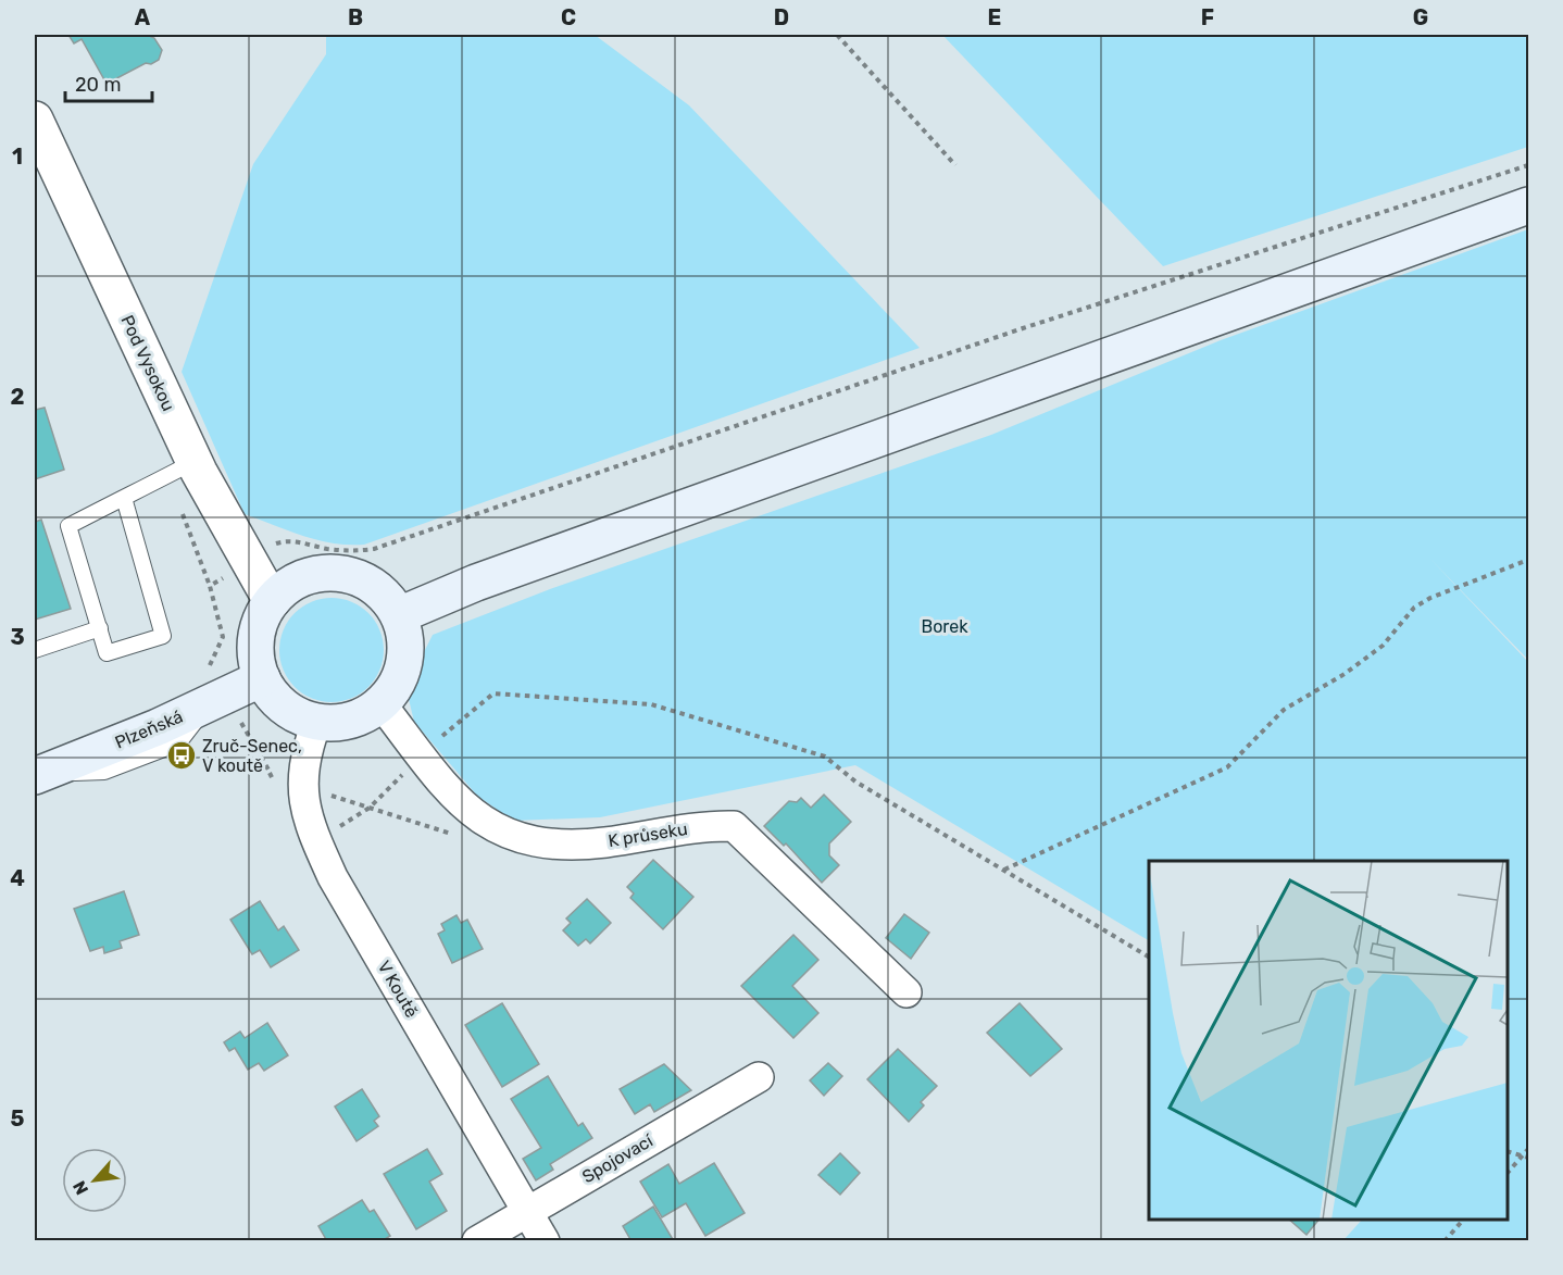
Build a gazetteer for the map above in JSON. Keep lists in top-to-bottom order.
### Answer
{
  "streets": {
    "main road": ["Plzeňská"],
    "street": [
      "Pod Vysokou",
      "K průseku",
      "V Koutě",
      "Spojovací"
    ]
  },
  "crossings": [
    ["Pod Vysokou", "Plzeňská"],
    ["Pod Vysokou", "K průseku"],
    ["Pod Vysokou", "V Koutě"],
    ["Plzeňská", "K průseku"],
    ["Plzeňská", "V Koutě"],
    ["K průseku", "V Koutě"],
    ["V Koutě", "Spojovací"]
  ],
  "parks": ["Borek"],
  "places": {
    "bus stop": ["Zruč-Senec, V koutě"]
  },
  "scale_bar": "20 m",
  "north": "bottom left",
  "grid": {
    "columns": [
      "A",
      "B",
      "C",
      "D",
      "E",
      "F",
      "G"
    ],
    "rows": [
      "1",
      "2",
      "3",
      "4",
      "5"
    ]
  }
}
